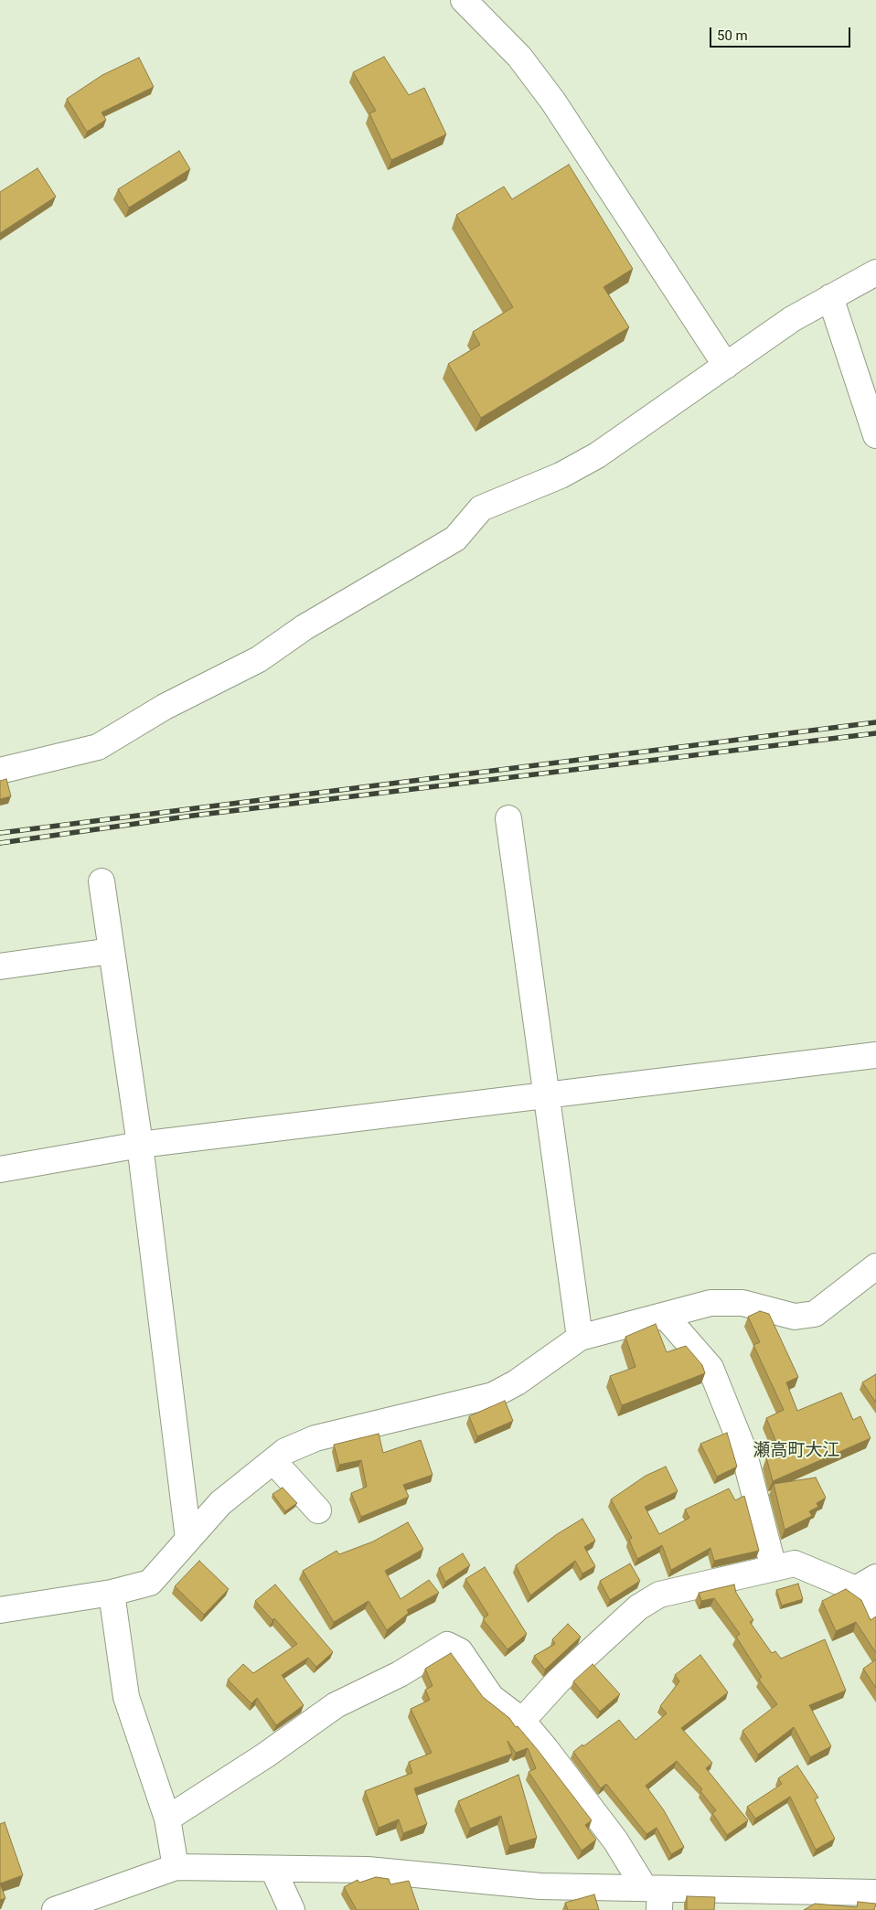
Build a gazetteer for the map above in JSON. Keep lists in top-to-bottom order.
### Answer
{
  "districts": ["瀬高町大江"],
  "scale_bar": "50 m"
}
